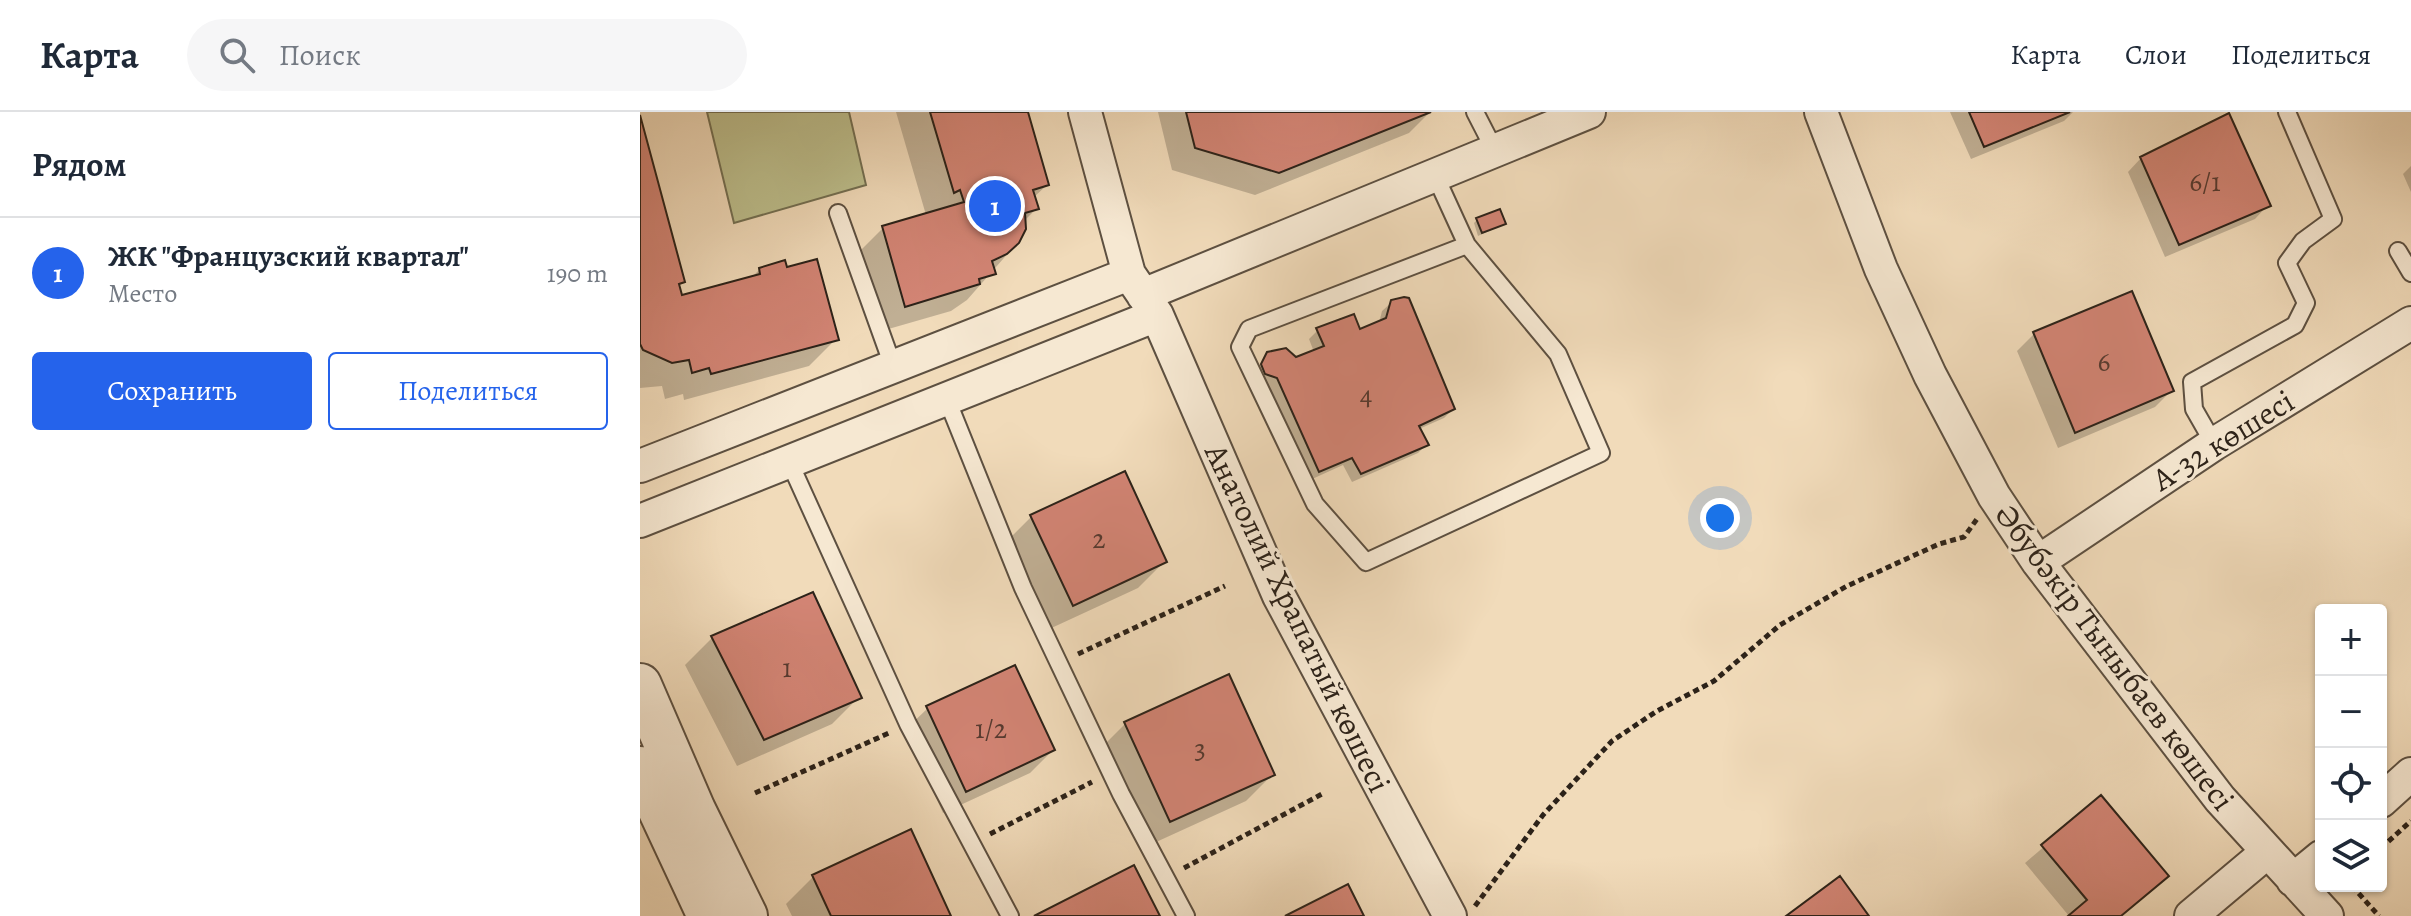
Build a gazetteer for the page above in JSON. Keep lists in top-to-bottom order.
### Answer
{
  "streets": {
    "street": ["А-32 көшесі", "Анатолий Храпатый көшесі", "Әбубәкір Тыныбаев көшесі"]
  },
  "crossings": [
    ["А-32 көшесі", "Әбубәкір Тыныбаев көшесі"]
  ],
  "house_numbers": [
    "6/1",
    "6",
    "4",
    "2",
    "1",
    "1/2",
    "3"
  ],
  "page": {
    "header": "Карта",
    "search": "Поиск",
    "nav": ["Карта", "Слои", "Поделиться"],
    "heading": "Рядом",
    "pins": "1",
    "list": [
      {
        "mark": "1",
        "name": "ЖК \"Французский квартал\"",
        "note": "Место",
        "value": "190 m"
      }
    ],
    "buttons": ["Сохранить", "Поделиться"],
    "map_buttons": ["+", "−"]
  }
}
